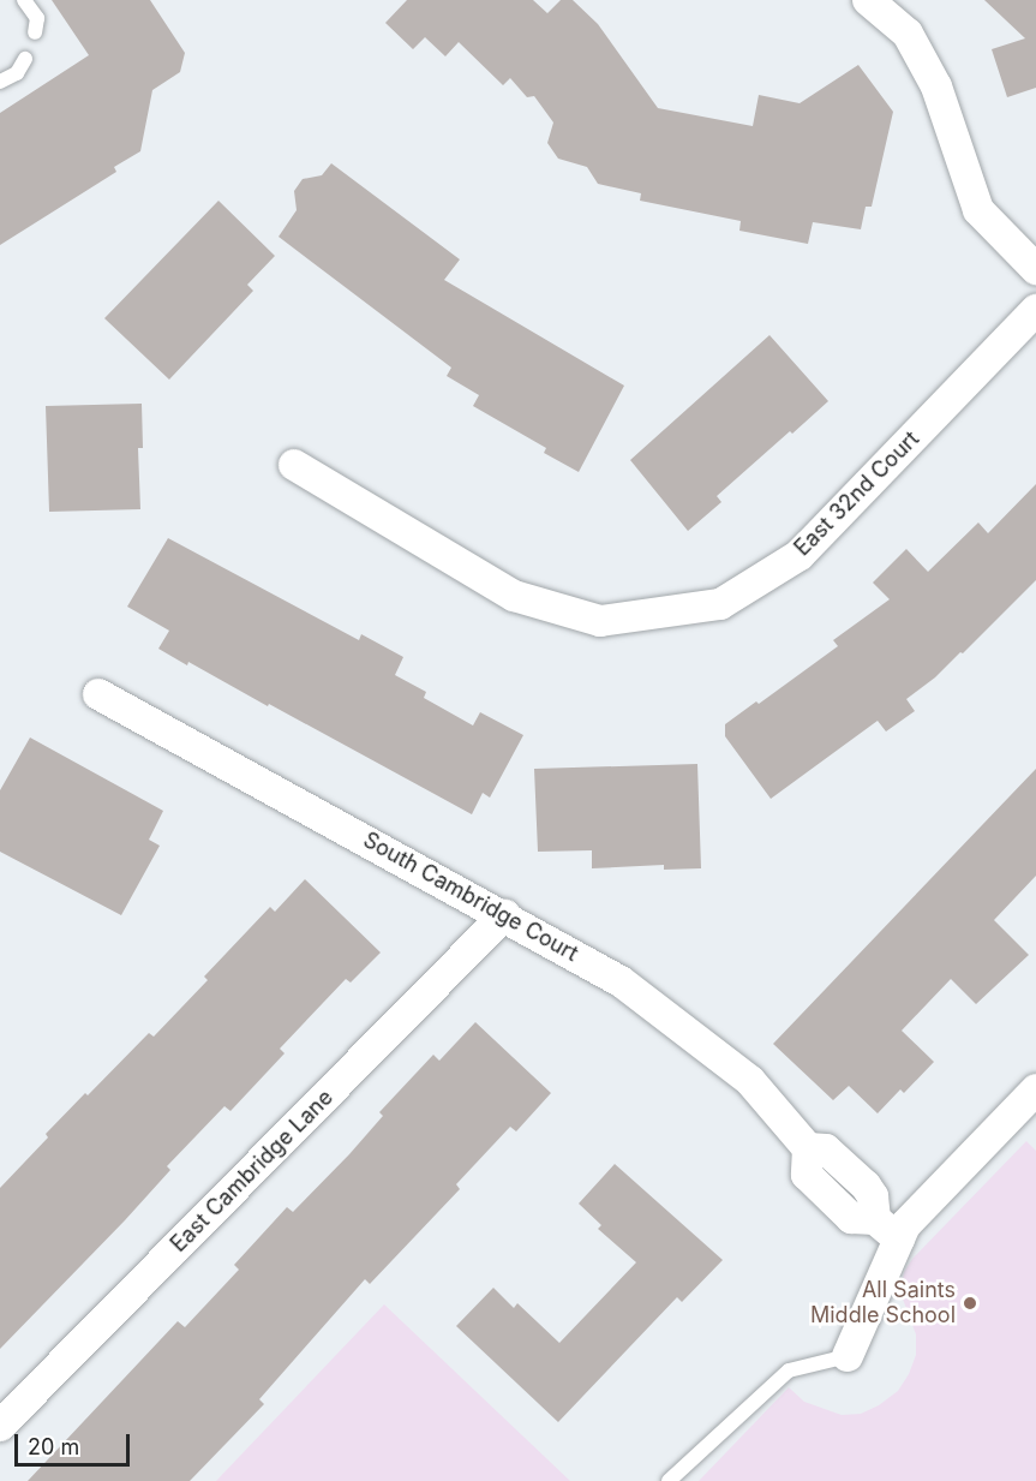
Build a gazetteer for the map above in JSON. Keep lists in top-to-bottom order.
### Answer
{
  "streets": {
    "street": ["East 32nd Court", "South Cambridge Court", "East Cambridge Lane"]
  },
  "crossings": [
    ["South Cambridge Court", "East Cambridge Lane"]
  ],
  "places": ["All Saints Middle School"],
  "scale_bar": "20 m"
}
